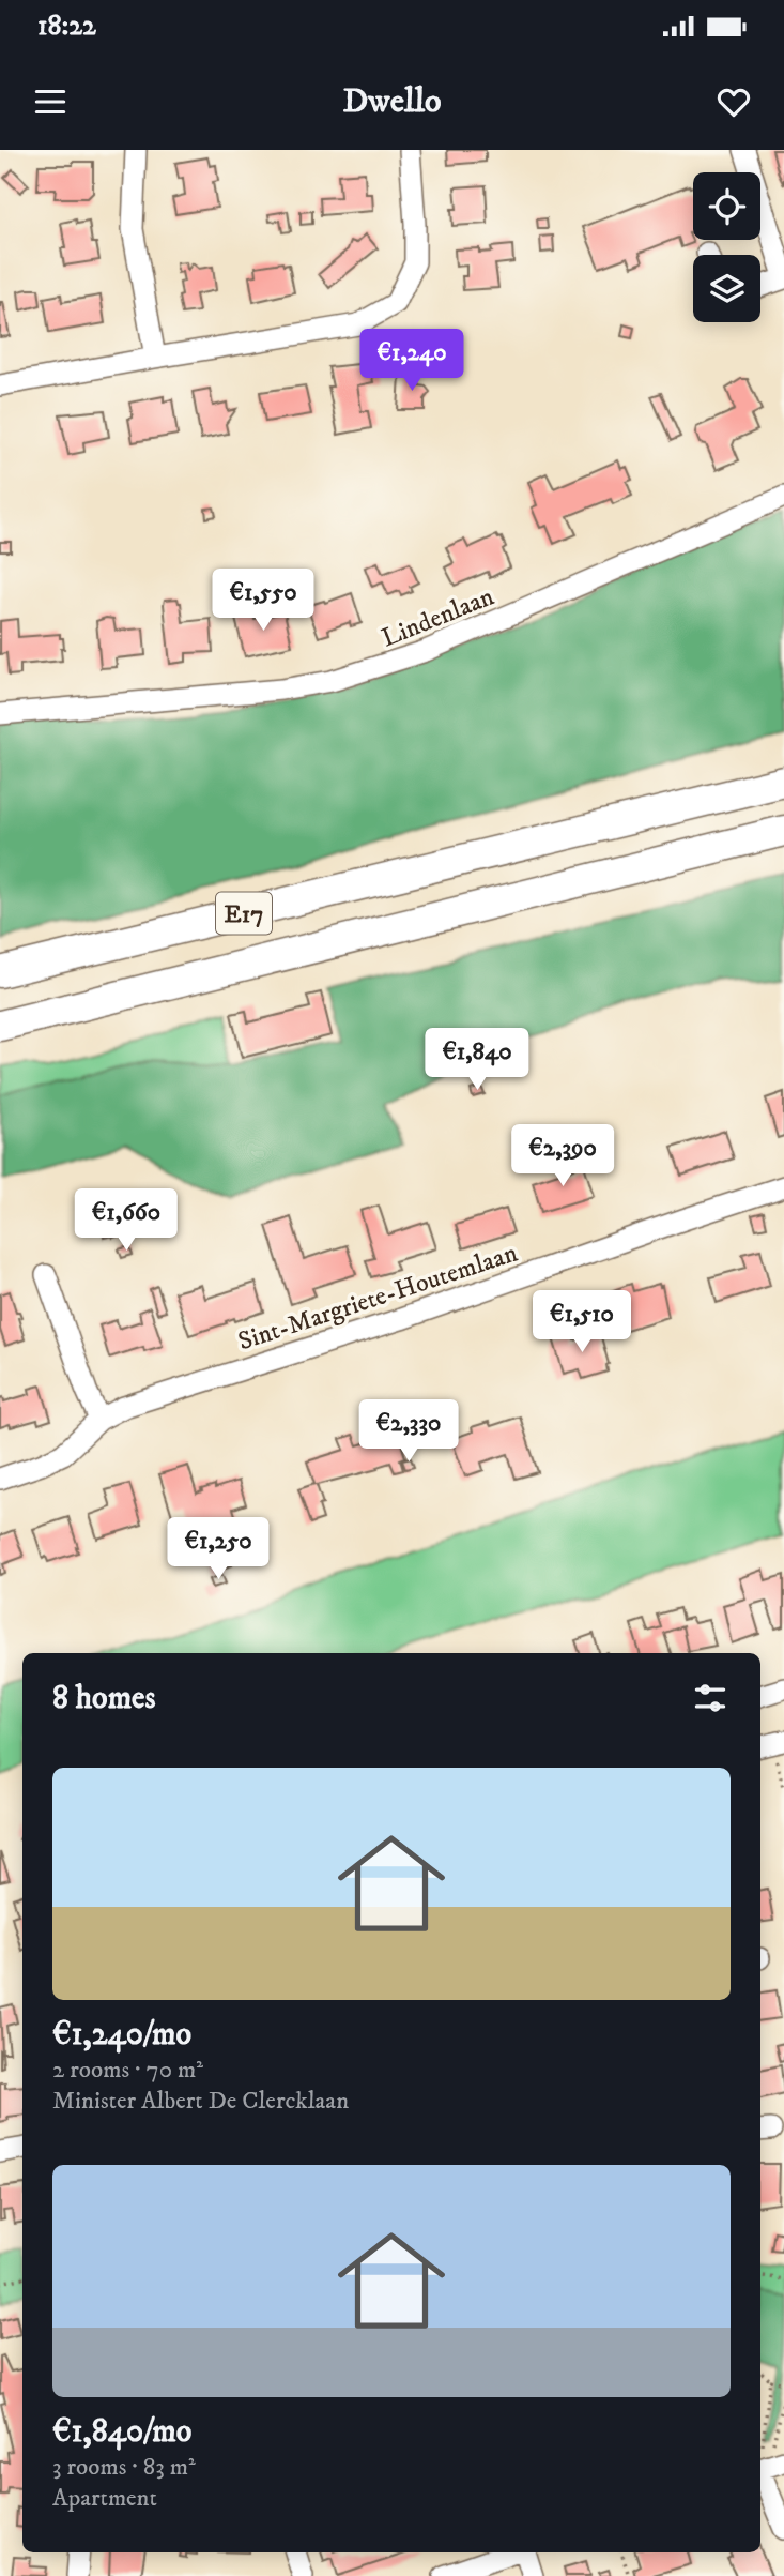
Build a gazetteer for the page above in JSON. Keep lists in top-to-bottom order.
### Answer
{
  "streets": {
    "highway": ["E17"],
    "street": ["Lindenlaan", "Sint-Margriete-Houtemlaan"]
  },
  "page": {
    "status": "18:22",
    "header": "Dwello",
    "price": [
      "€1,240",
      "€1,550",
      "€1,840",
      "€2,390",
      "€1,660",
      "€1,510",
      "€2,330",
      "€1,250"
    ],
    "heading": "8 homes",
    "list": [
      {
        "name": "€1,240/mo",
        "note": "2 rooms · 70 m² · Minister Albert De Clercklaan"
      },
      {
        "name": "€1,840/mo",
        "note": "3 rooms · 83 m² · Apartment"
      }
    ]
  }
}
